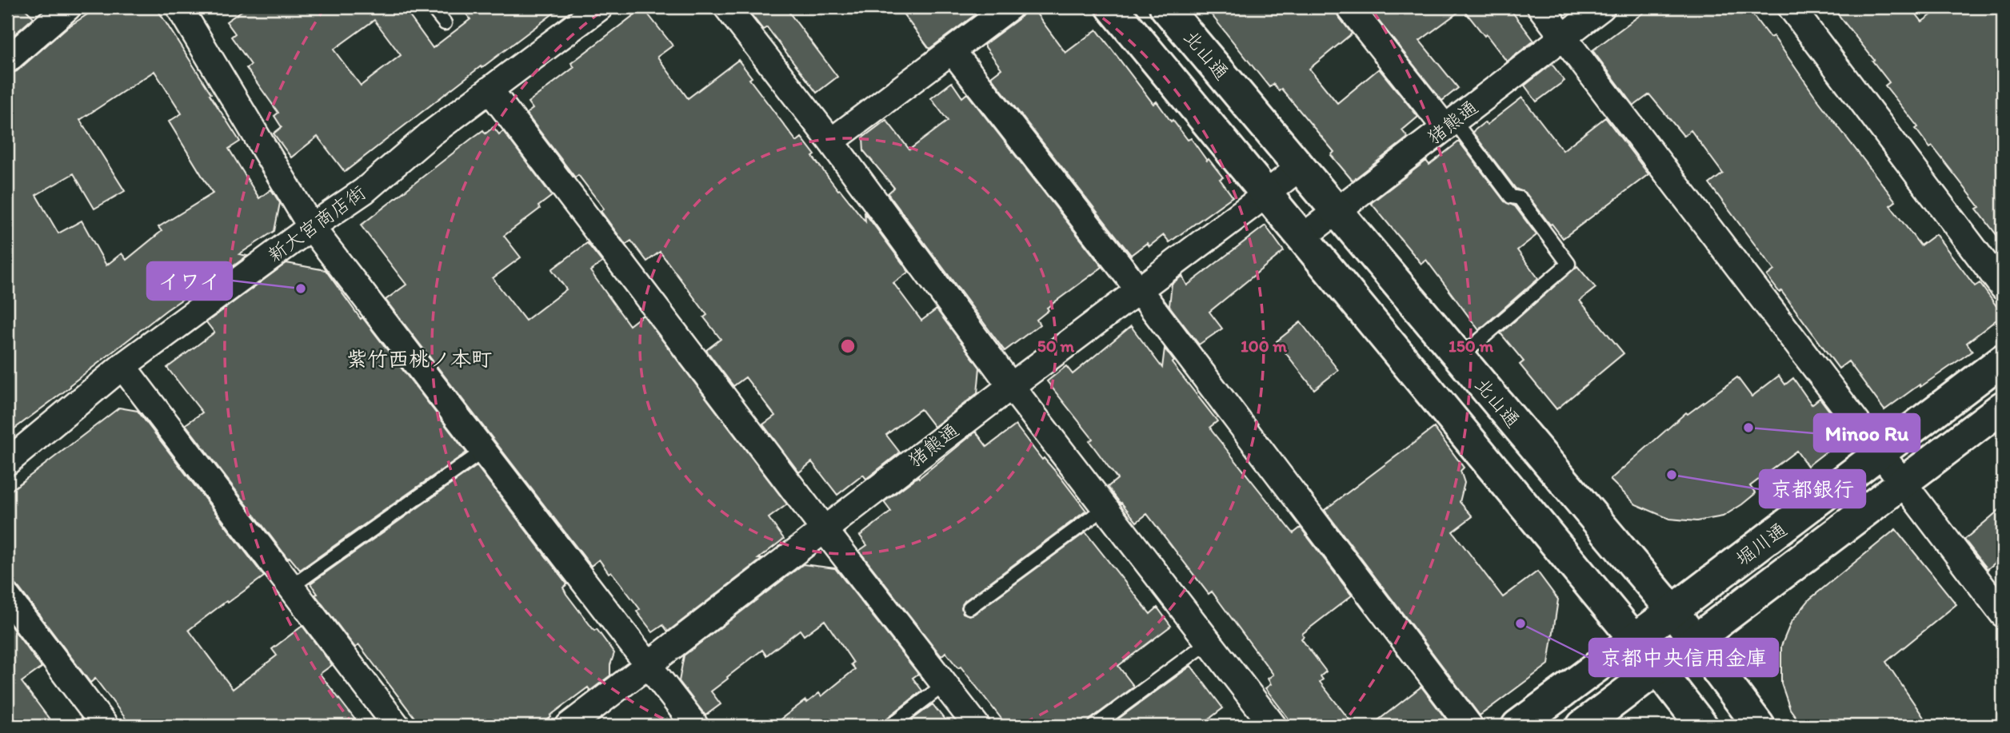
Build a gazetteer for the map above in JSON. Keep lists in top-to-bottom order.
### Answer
{
  "streets": {
    "street": [
      "北山通",
      "猪熊通",
      "新大宮商店街",
      "堀川通"
    ]
  },
  "crossings": [
    ["北山通", "猪熊通"],
    ["北山通", "堀川通"]
  ],
  "districts": ["紫竹西桃ノ本町"],
  "places": [
    "イワイ",
    "Minoo Ru",
    "京都銀行",
    "京都中央信用金庫"
  ],
  "rings": ["50 m", "100 m", "150 m"]
}
